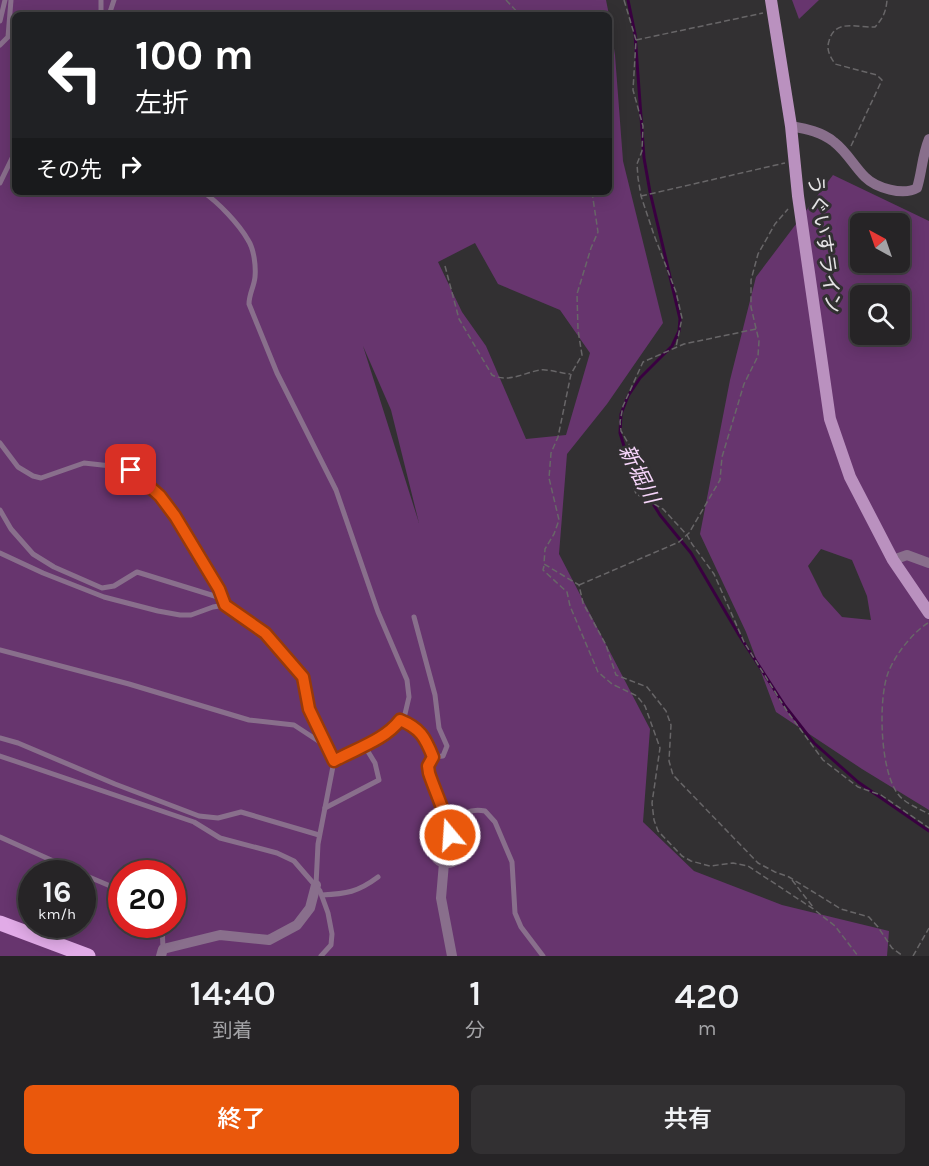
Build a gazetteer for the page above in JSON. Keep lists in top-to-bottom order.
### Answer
{
  "streets": {
    "street": ["うぐいすライン"]
  },
  "water": ["新堀川"],
  "north": "top left",
  "page": {
    "turn": ["100 m", "左折"],
    "then": "その先",
    "speed": "16 km/h",
    "limit": "20",
    "eta": [
      "14:40",
      "到着",
      "1",
      "分",
      "420",
      "m"
    ],
    "buttons": ["終了", "共有"]
  }
}
